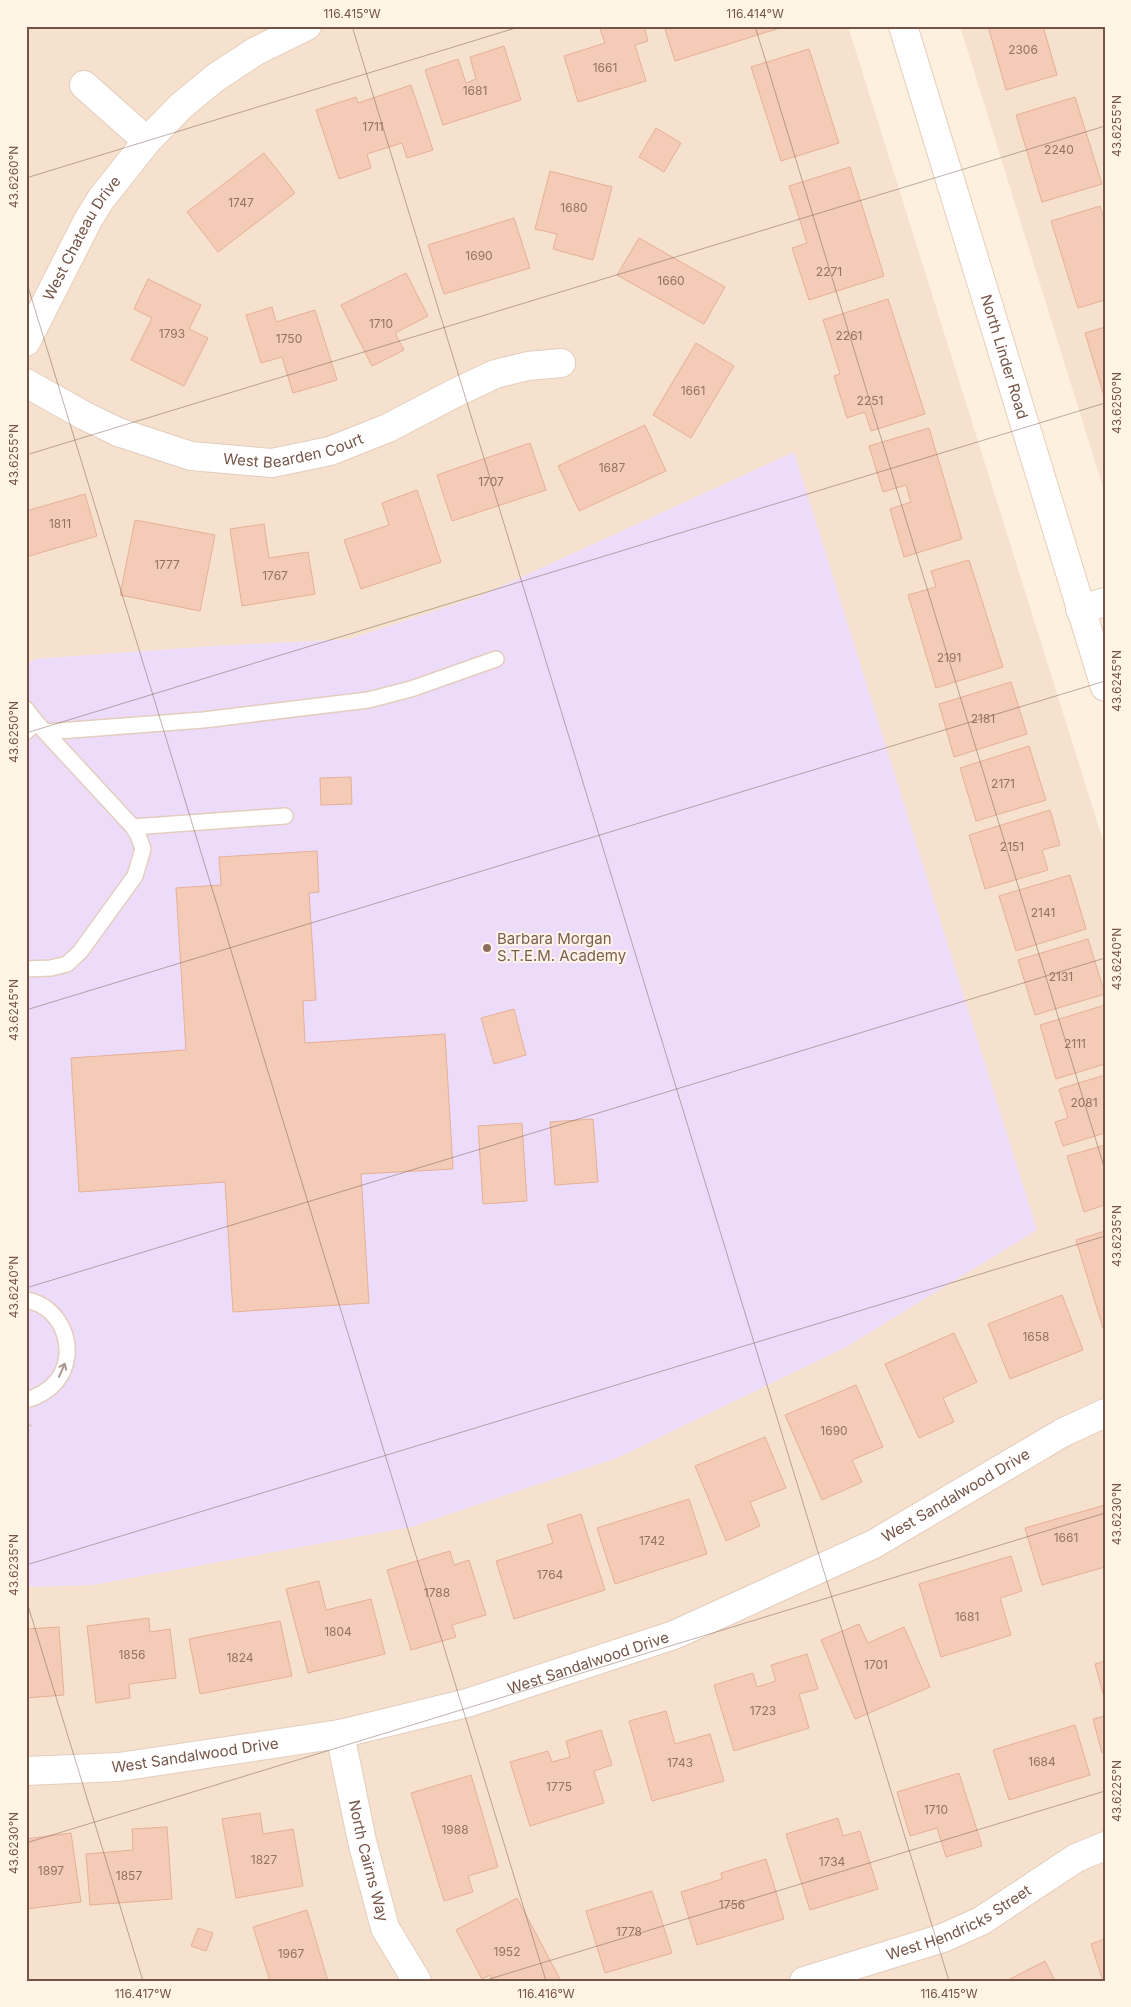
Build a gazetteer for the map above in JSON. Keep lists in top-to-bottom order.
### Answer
{
  "streets": {
    "street": [
      "West Chateau Drive",
      "North Linder Road",
      "West Bearden Court",
      "West Sandalwood Drive",
      "North Cairns Way",
      "West Hendricks Street"
    ]
  },
  "crossings": [
    ["West Sandalwood Drive", "North Cairns Way"]
  ],
  "places": ["Barbara Morgan S.T.E.M. Academy"],
  "house_numbers": [
    "2306",
    "1661",
    "1681",
    "1711",
    "2240",
    "1747",
    "1680",
    "1690",
    "2271",
    "1660",
    "1710",
    "1793",
    "2261",
    "1750",
    "1661",
    "2251",
    "1687",
    "1707",
    "1811",
    "1777",
    "1767",
    "2191",
    "2181",
    "2171",
    "2151",
    "2141",
    "2131",
    "2111",
    "2081",
    "1658",
    "1690",
    "1661",
    "1742",
    "1764",
    "1788",
    "1681",
    "1804",
    "1856",
    "1824",
    "1701",
    "1723",
    "1684",
    "1743",
    "1775",
    "1710",
    "1988",
    "1827",
    "1734",
    "1897",
    "1857",
    "1756",
    "1778",
    "1952",
    "1967"
  ],
  "coordinates": [
    "116.415°W",
    "116.414°W",
    "43.6255°N",
    "43.6260°N",
    "43.6250°N",
    "43.6245°N",
    "43.6240°N",
    "43.6235°N",
    "43.6230°N",
    "43.6225°N",
    "116.417°W",
    "116.416°W"
  ]
}
